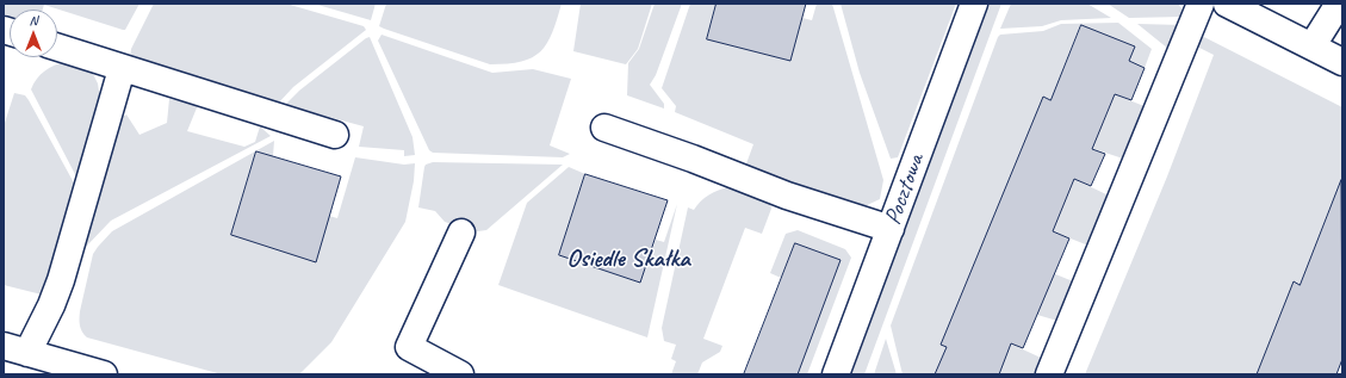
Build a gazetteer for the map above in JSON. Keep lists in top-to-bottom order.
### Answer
{
  "streets": {
    "street": ["Pocztowa"]
  },
  "districts": ["Osiedle Skałka"],
  "north": "top"
}
